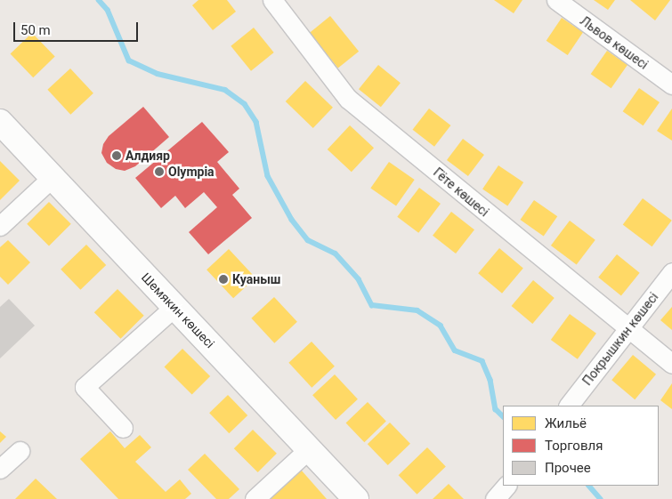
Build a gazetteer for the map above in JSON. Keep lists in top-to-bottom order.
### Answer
{
  "streets": {
    "main road": ["Шемякин көшесі"],
    "street": ["Львов көшесі", "Гёте көшесі", "Покрышкин көшесі"]
  },
  "crossings": [
    ["Гёте көшесі", "Покрышкин көшесі"]
  ],
  "places": ["Алдияр", "Olympia", "Куаныш"],
  "legend": ["Жильё", "Торговля", "Прочее"],
  "scale_bar": "50 m"
}
